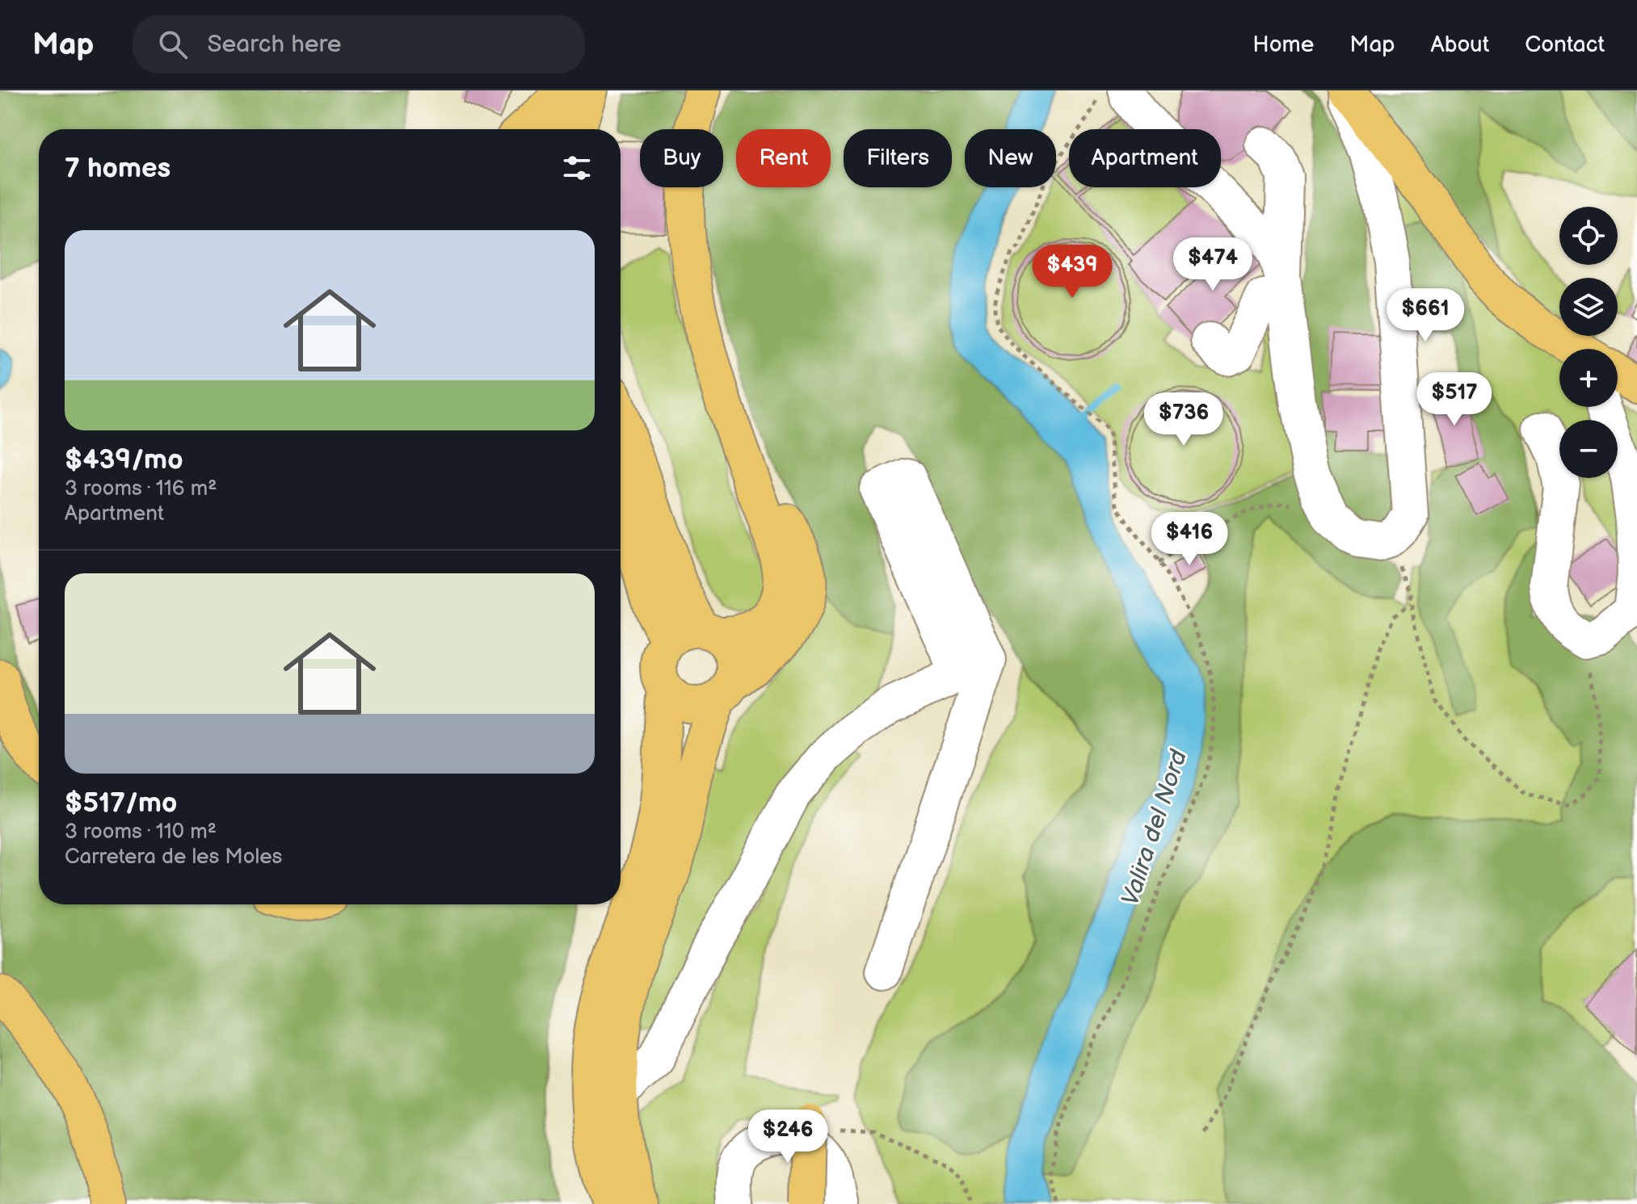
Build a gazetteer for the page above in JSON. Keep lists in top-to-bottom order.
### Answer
{
  "water": ["Valira del Nord"],
  "page": {
    "header": "Map",
    "search": "Search here",
    "nav": [
      "Home",
      "Map",
      "About",
      "Contact"
    ],
    "chip": [
      "Buy",
      "Rent",
      "Filters",
      "New",
      "Apartment"
    ],
    "heading": "7 homes",
    "map_buttons": ["+", "−"],
    "list": [
      {
        "name": "$439/mo",
        "note": "3 rooms · 116 m² · Apartment"
      },
      {
        "name": "$517/mo",
        "note": "3 rooms · 110 m² · Carretera de les Moles"
      }
    ],
    "price": [
      "$474",
      "$439",
      "$661",
      "$517",
      "$736",
      "$416",
      "$246"
    ]
  }
}
